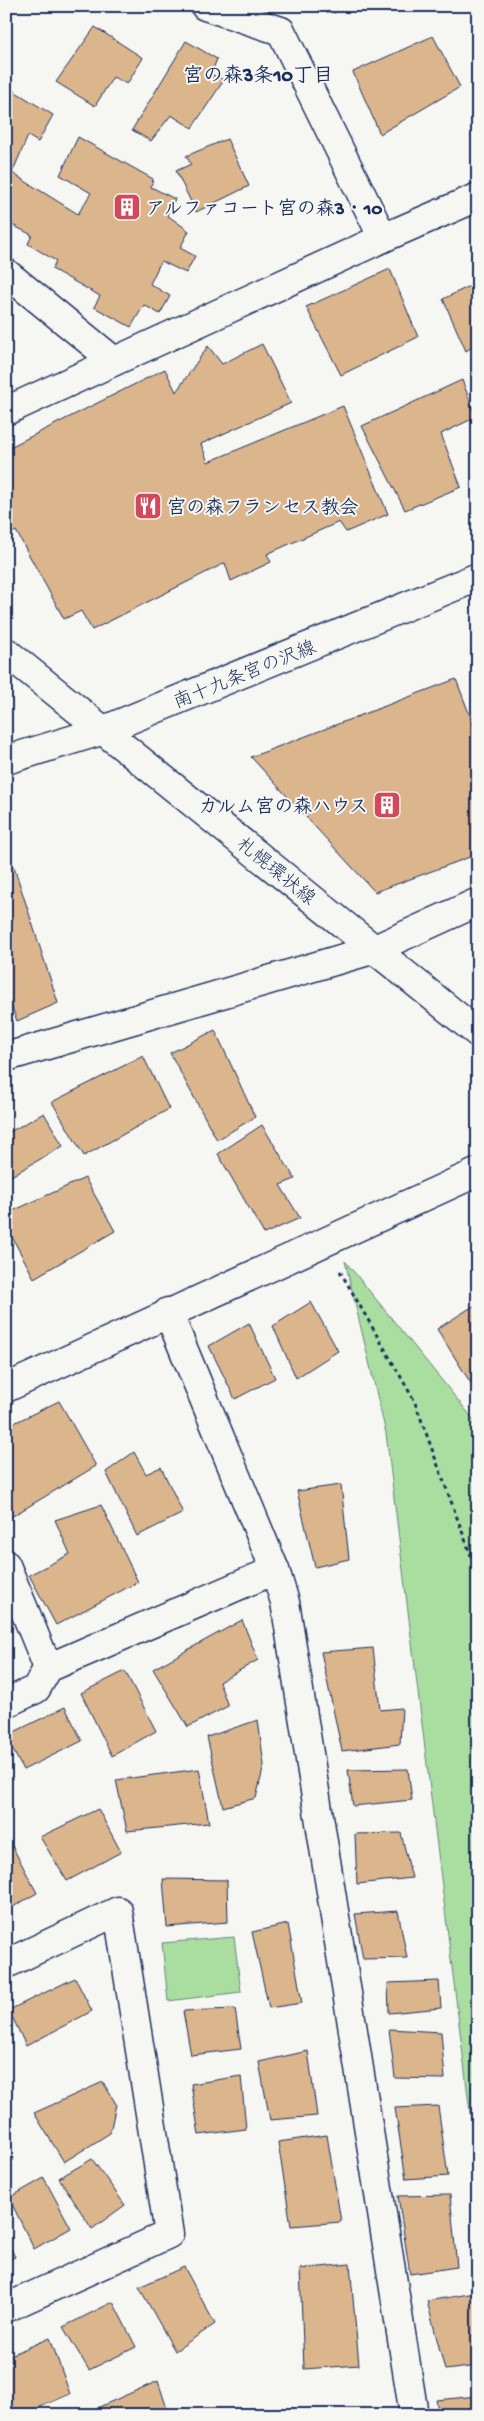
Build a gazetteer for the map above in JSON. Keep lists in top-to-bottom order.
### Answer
{
  "streets": {
    "street": ["南十九条宮の沢線", "札幌環状線"]
  },
  "crossings": [
    ["南十九条宮の沢線", "札幌環状線"]
  ],
  "districts": ["宮の森3条10丁目"],
  "places": {
    "building": ["アルファコート宮の森3・10", "カルム宮の森ハウス"],
    "restaurant": ["宮の森フランセス教会"]
  }
}
